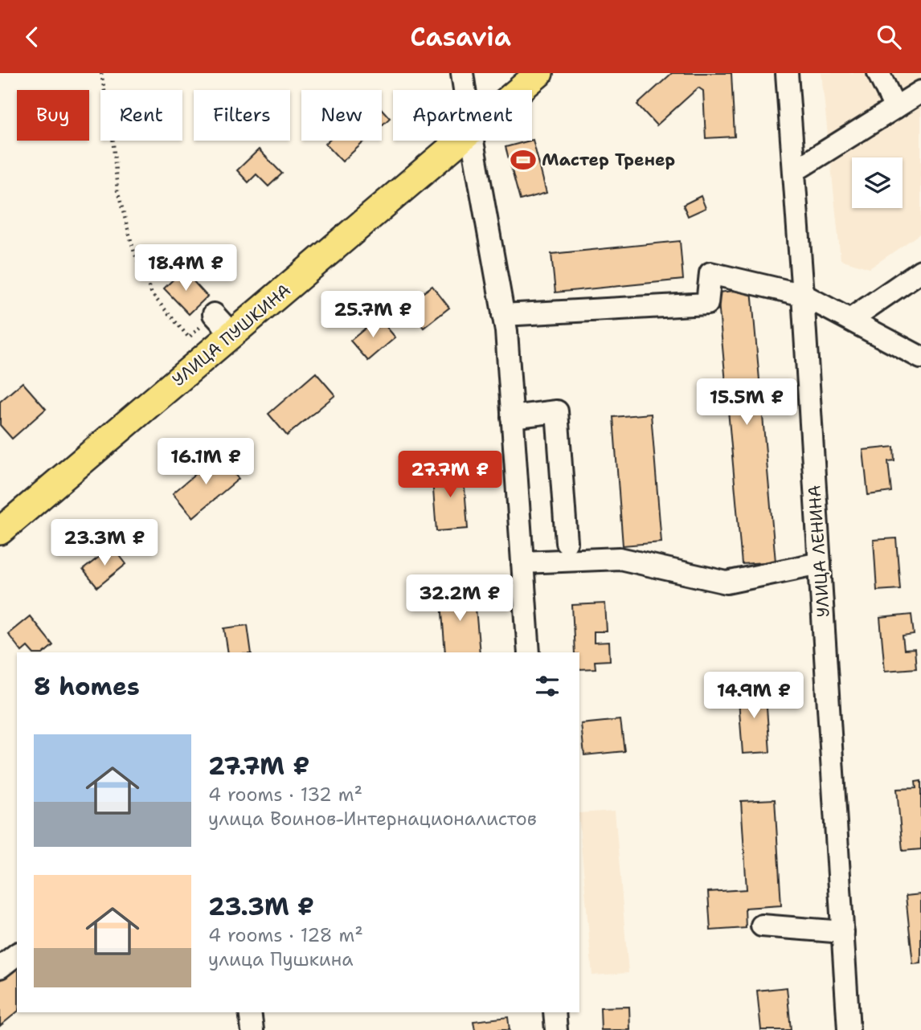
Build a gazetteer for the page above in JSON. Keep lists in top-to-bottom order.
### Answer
{
  "streets": {
    "main road": ["УЛИЦА ПУШКИНА"],
    "street": ["УЛИЦА ЛЕНИНА"]
  },
  "places": {
    "sports": ["Мастер Тренер"]
  },
  "page": {
    "header": "Casavia",
    "chip": [
      "Buy",
      "Rent",
      "Filters",
      "New",
      "Apartment"
    ],
    "price": [
      "18.4M ₽",
      "25.7M ₽",
      "15.5M ₽",
      "16.1M ₽",
      "27.7M ₽",
      "23.3M ₽",
      "32.2M ₽",
      "14.9M ₽"
    ],
    "heading": "8 homes",
    "list": [
      {
        "name": "27.7M ₽",
        "note": "4 rooms · 132 m² · улица Воинов-Интернационалистов"
      },
      {
        "name": "23.3M ₽",
        "note": "4 rooms · 128 m² · улица Пушкина"
      }
    ]
  }
}
